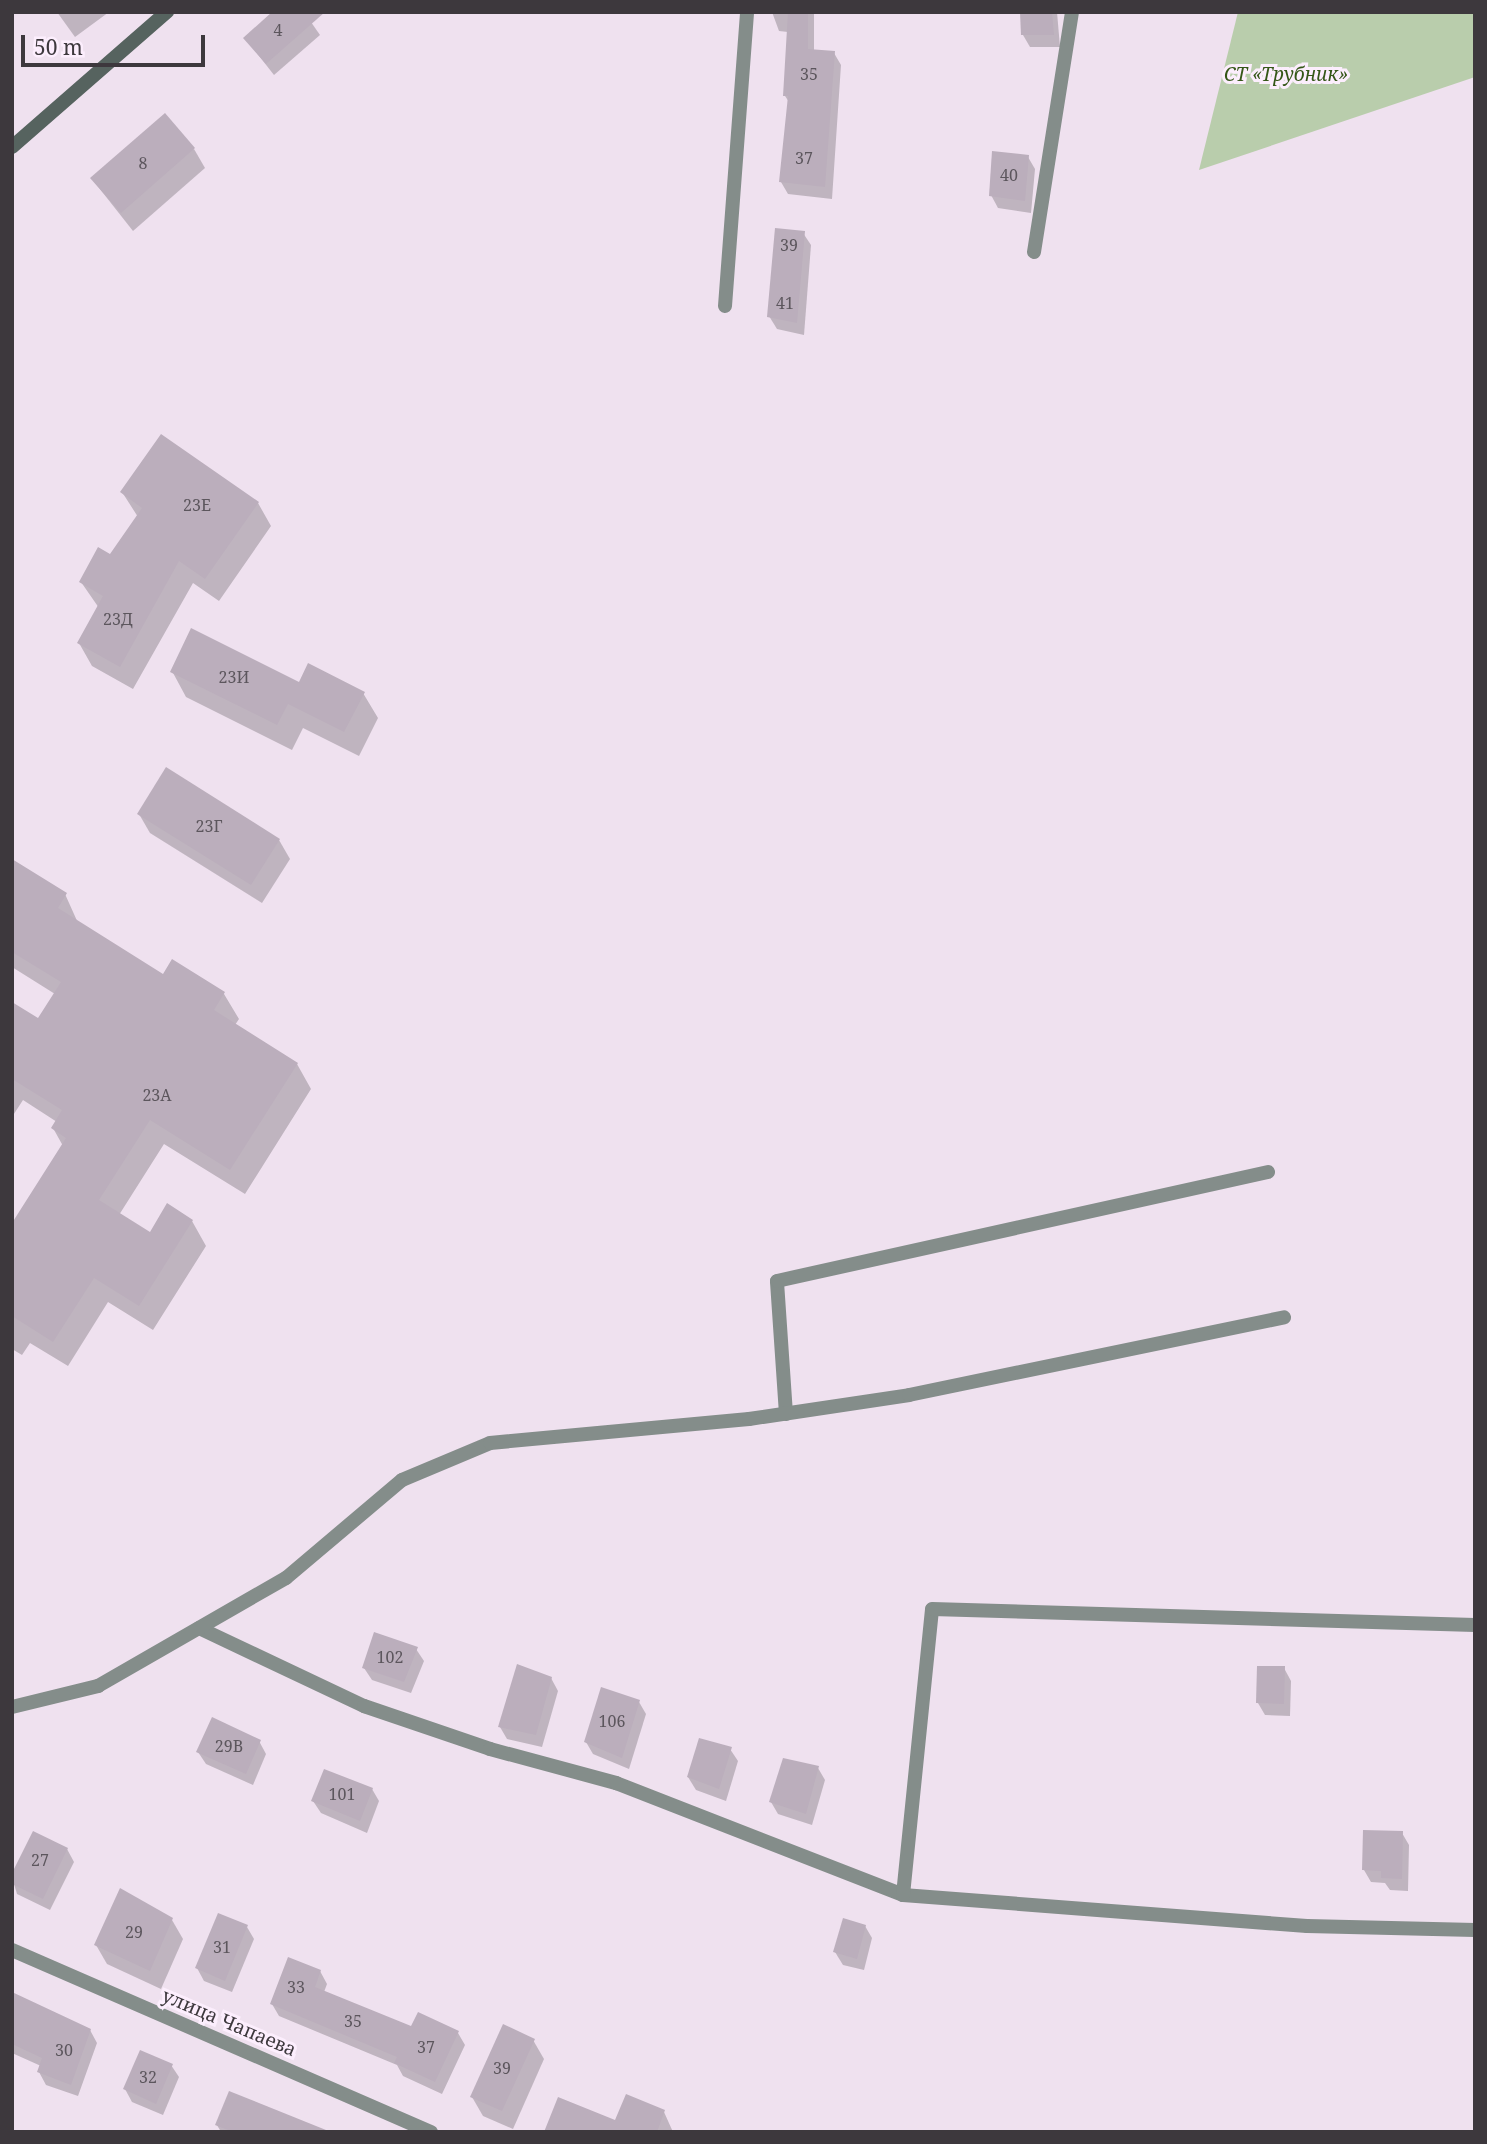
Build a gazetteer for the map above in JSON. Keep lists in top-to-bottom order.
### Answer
{
  "streets": {
    "street": ["улица Чапаева"]
  },
  "parks": ["СТ «Трубник»"],
  "house_numbers": [
    "4",
    "35",
    "37",
    "8",
    "40",
    "39",
    "41",
    "23Е",
    "23Д",
    "23И",
    "23Г",
    "23А",
    "102",
    "106",
    "29В",
    "101",
    "27",
    "29",
    "31",
    "33",
    "35",
    "37",
    "30",
    "39",
    "32"
  ],
  "scale_bar": "50 m"
}
